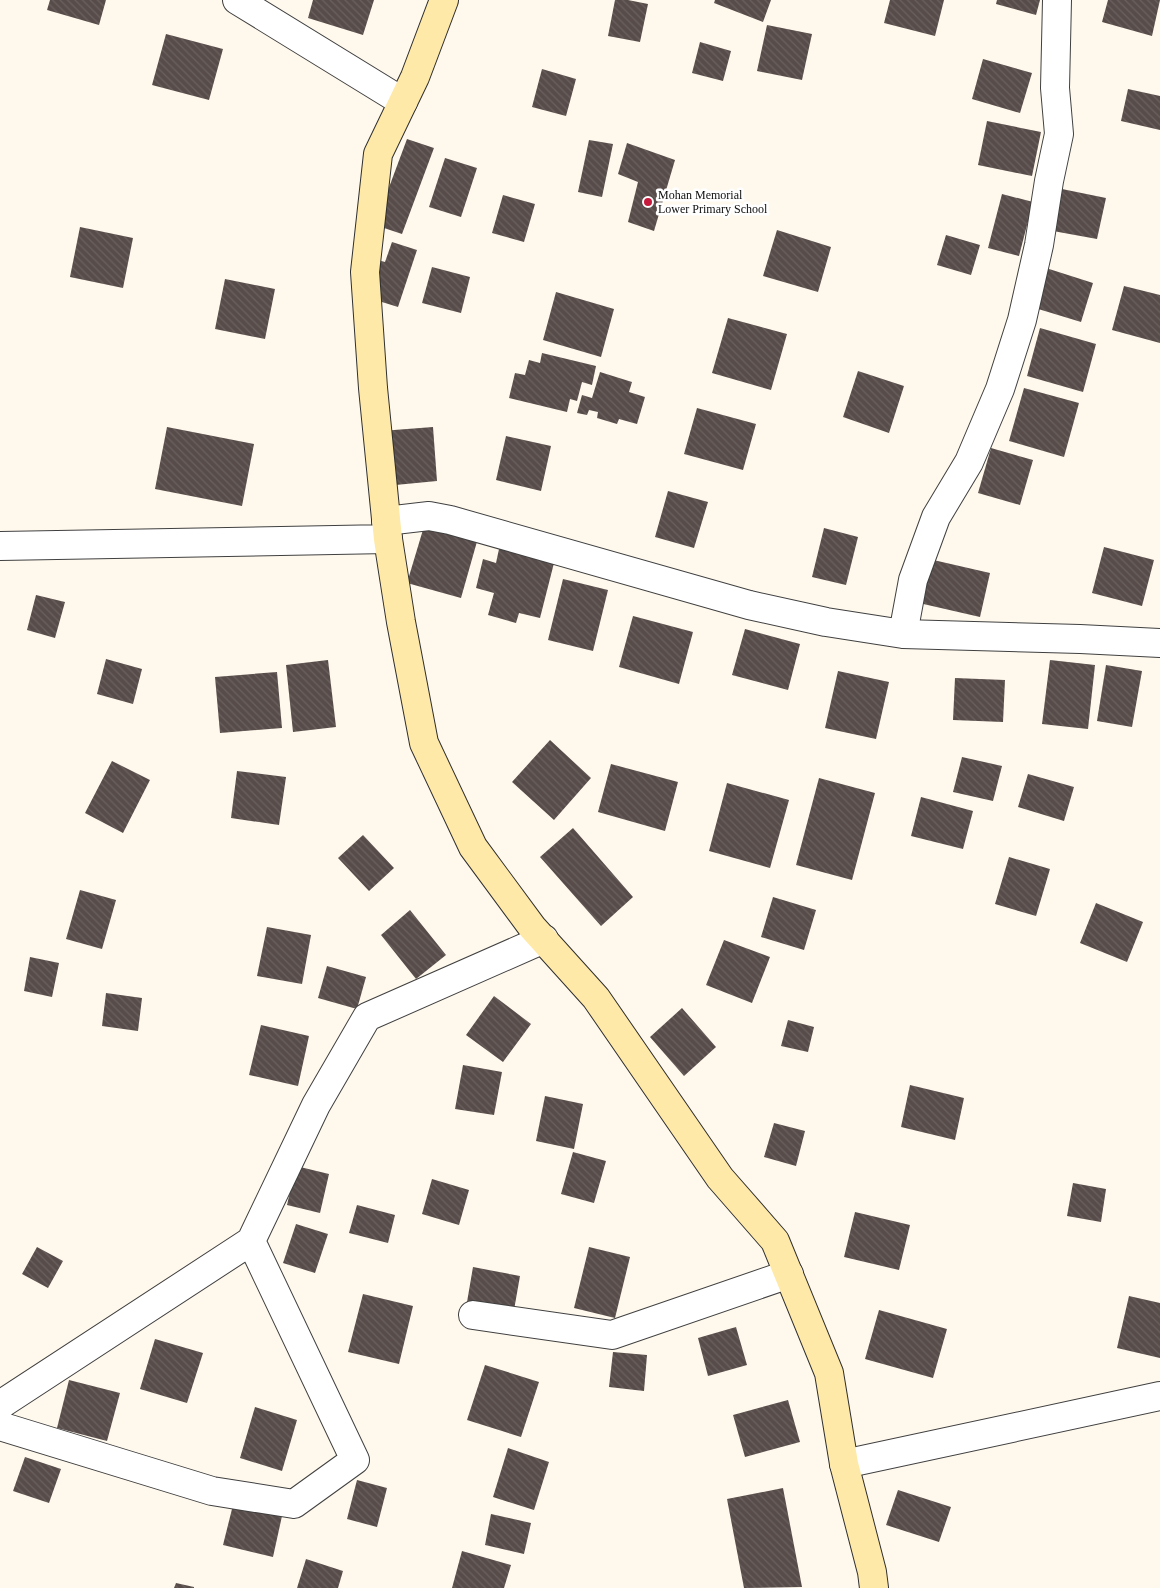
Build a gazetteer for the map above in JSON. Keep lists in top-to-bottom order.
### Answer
{
  "places": ["Mohan Memorial Lower Primary School"]
}
